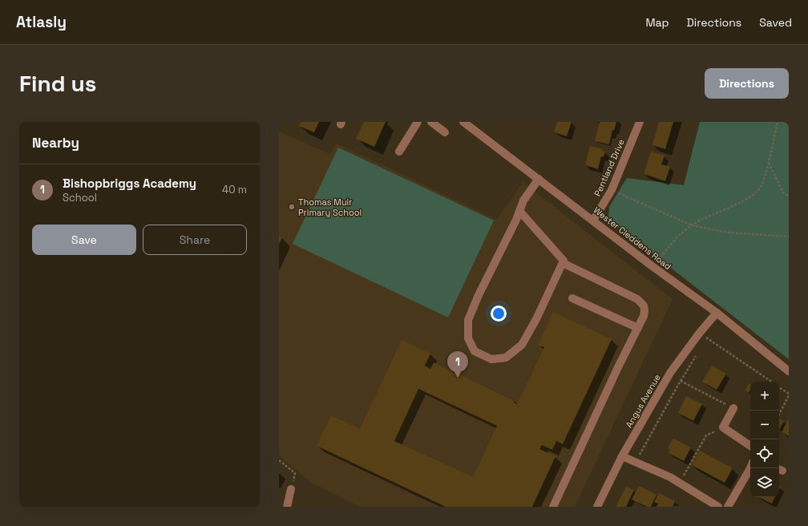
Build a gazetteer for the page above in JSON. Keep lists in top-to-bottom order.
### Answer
{
  "streets": {
    "street": ["Pentland Drive", "Wester Cleddens Road", "Angus Avenue"]
  },
  "crossings": [
    ["Pentland Drive", "Wester Cleddens Road"],
    ["Wester Cleddens Road", "Angus Avenue"]
  ],
  "places": ["Thomas Muir Primary School"],
  "page": {
    "header": "Atlasly",
    "nav": ["Map", "Directions", "Saved"],
    "buttons": [
      "Directions",
      ["Save", "Share"]
    ],
    "title": "Find us",
    "heading": "Nearby",
    "list": [
      {
        "mark": "1",
        "name": "Bishopbriggs Academy",
        "note": "School",
        "value": "40 m"
      }
    ],
    "pins": "1",
    "map_buttons": ["+", "−"]
  }
}
